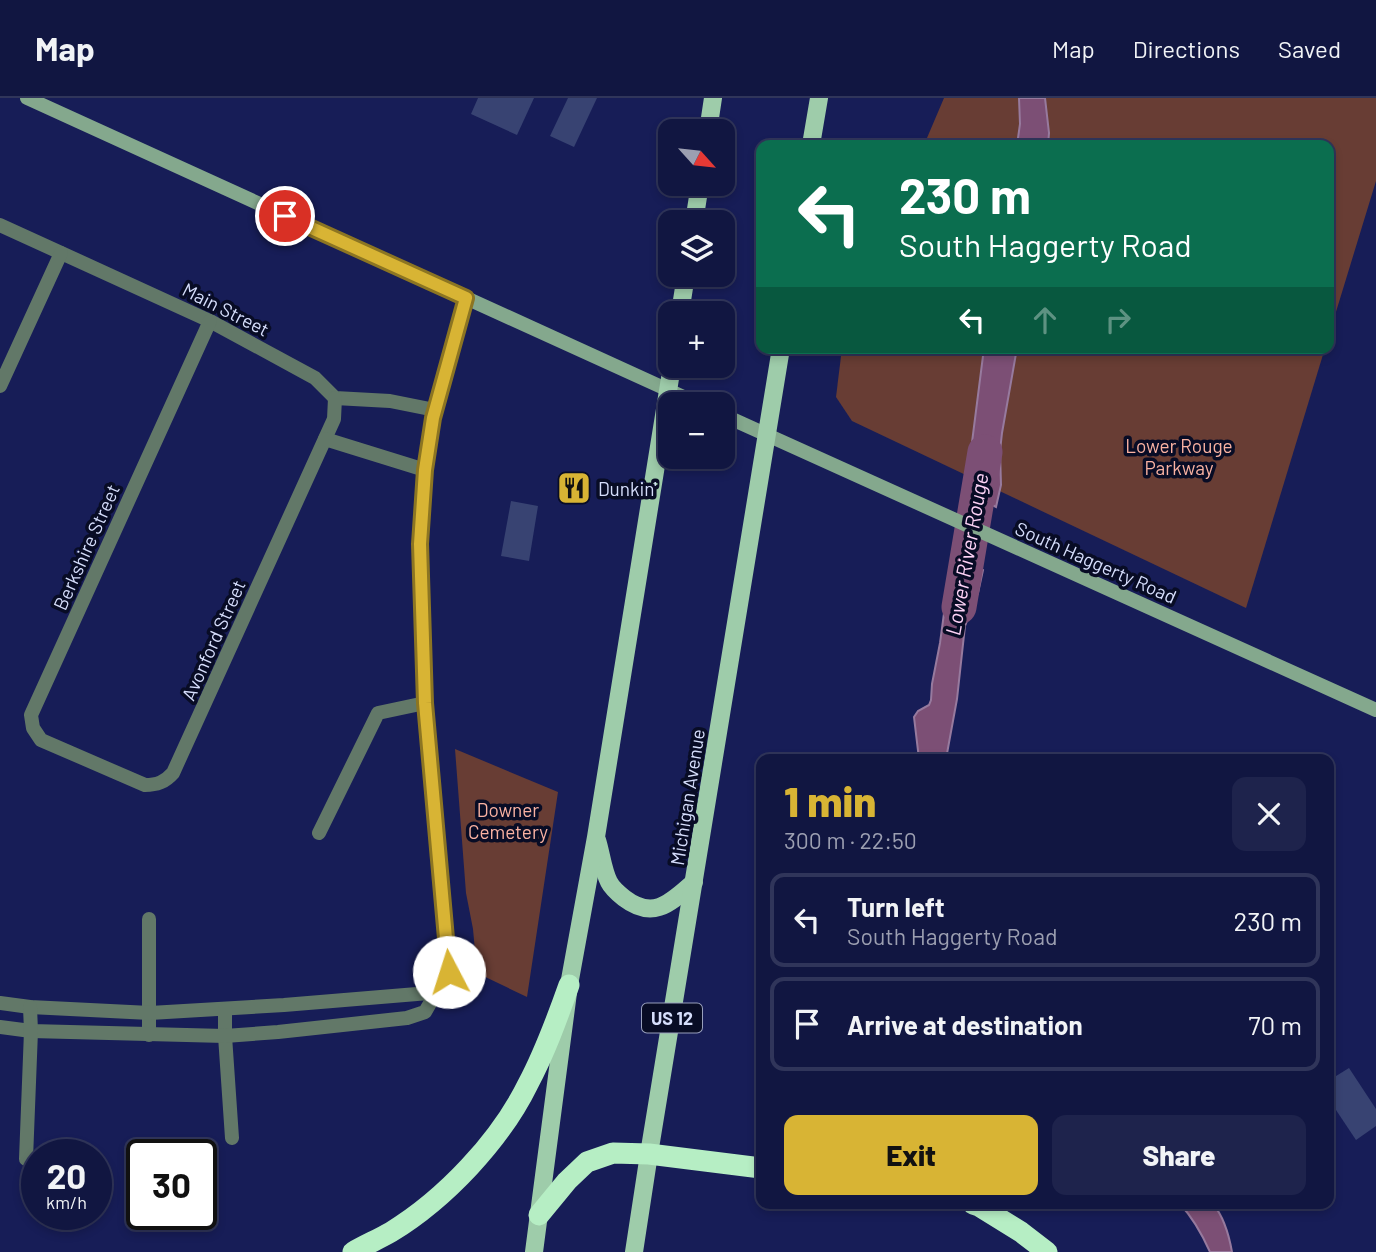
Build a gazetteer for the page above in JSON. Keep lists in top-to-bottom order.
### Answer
{
  "streets": {
    "main road": ["South Haggerty Road", "Michigan Avenue", "US 12"],
    "street": ["Main Street", "Berkshire Street", "Avonford Street"]
  },
  "crossings": [
    ["Main Street", "Berkshire Street"],
    ["Main Street", "Avonford Street"],
    ["Berkshire Street", "Avonford Street"],
    ["South Haggerty Road", "Michigan Avenue"]
  ],
  "water": ["Lower River Rouge"],
  "parks": ["Lower Rouge Parkway", "Downer Cemetery"],
  "places": {
    "restaurant": ["Dunkin'"]
  },
  "north": "bottom right",
  "page": {
    "header": "Map",
    "nav": ["Map", "Directions", "Saved"],
    "map_buttons": ["+", "−"],
    "turn": ["230 m", "South Haggerty Road"],
    "heading": ["1 min", "300 m · 22:50"],
    "list": [
      {
        "name": "Turn left",
        "note": "South Haggerty Road",
        "value": "230 m"
      },
      {
        "name": "Arrive at destination",
        "value": "70 m"
      }
    ],
    "buttons": ["Exit", "Share"],
    "speed": "20 km/h",
    "limit": "30"
  }
}
